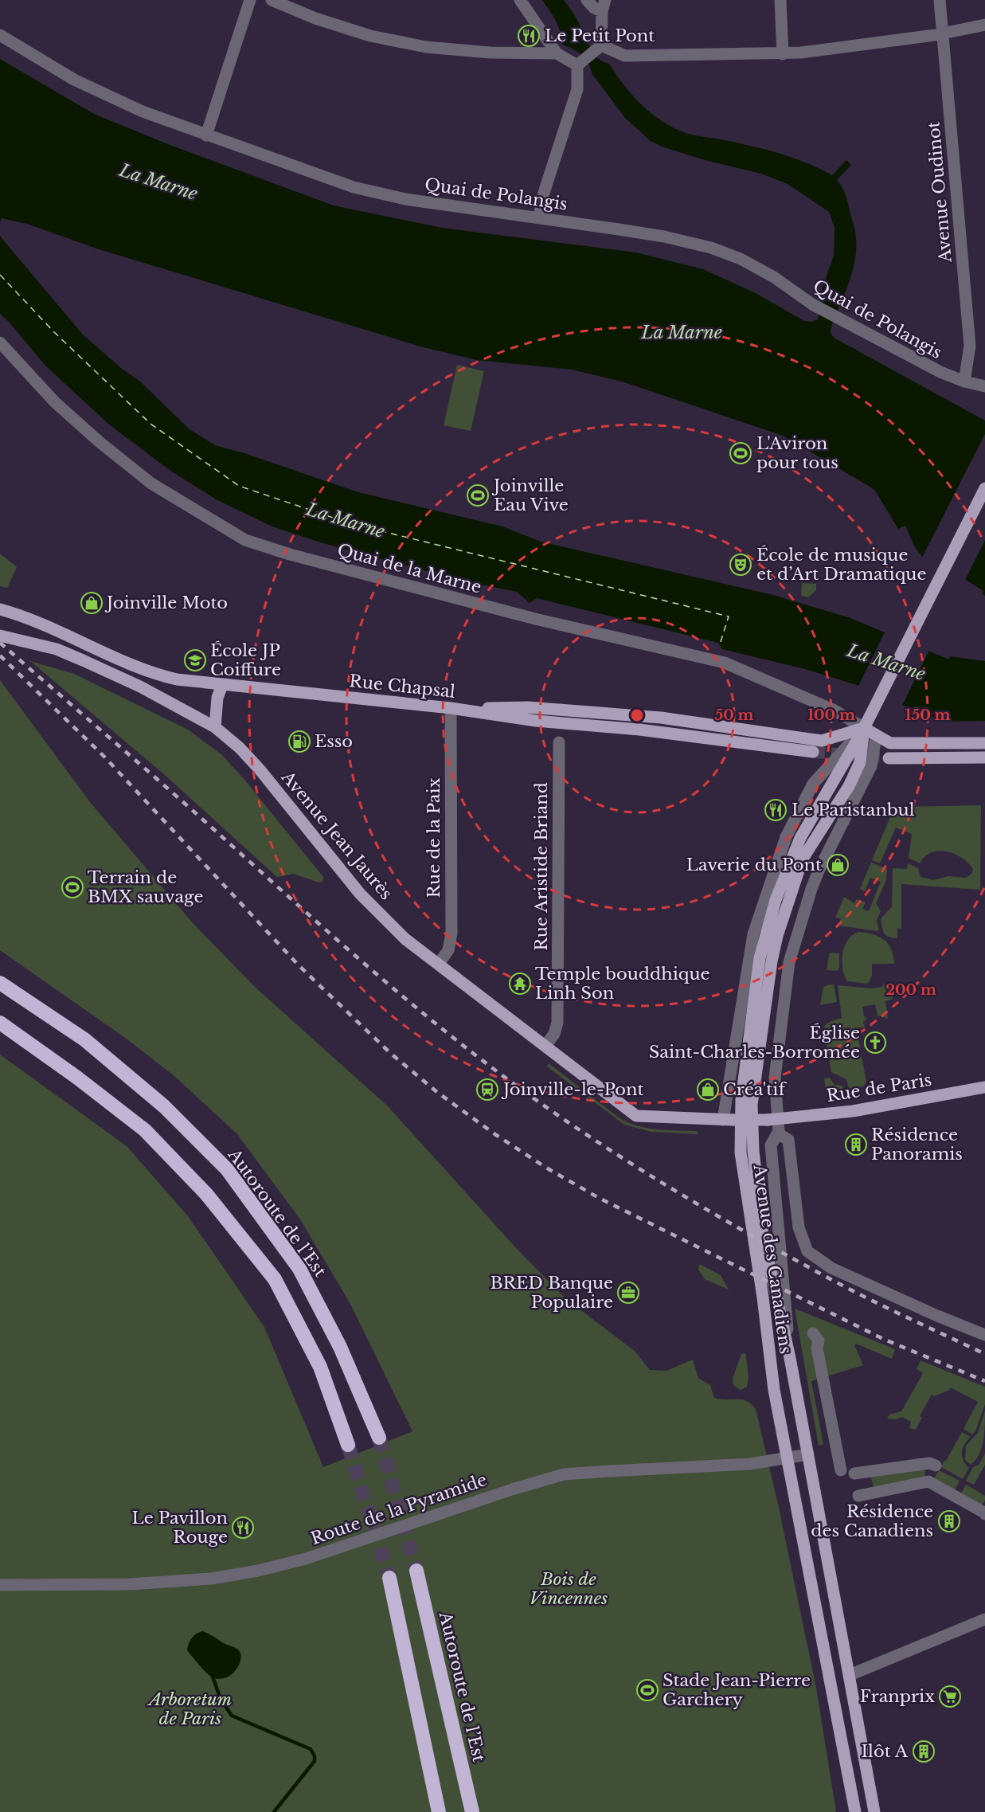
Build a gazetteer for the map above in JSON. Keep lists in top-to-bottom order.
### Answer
{
  "streets": {
    "highway": ["Autoroute de l’Est"],
    "main road": [
      "Rue Chapsal",
      "Avenue Jean Jaurès",
      "Rue de Paris",
      "Avenue des Canadiens"
    ],
    "street": [
      "Avenue Oudinot",
      "Quai de Polangis",
      "Quai de la Marne",
      "Rue de la Paix",
      "Rue Aristide Briand",
      "Route de la Pyramide"
    ]
  },
  "crossings": [
    ["Avenue Oudinot", "Quai de Polangis"],
    ["Quai de la Marne", "Avenue des Canadiens"],
    ["Rue Chapsal", "Rue de la Paix"],
    ["Avenue Jean Jaurès", "Rue de la Paix"],
    ["Avenue Jean Jaurès", "Rue Aristide Briand"],
    ["Avenue Jean Jaurès", "Rue de Paris"],
    ["Avenue des Canadiens", "Route de la Pyramide"]
  ],
  "water": ["La Marne"],
  "parks": ["Bois de Vincennes", "Arboretum de Paris"],
  "places": {
    "restaurant": ["Le Petit Pont", "Le Paristanbul", "Le Pavillon Rouge"],
    "sports": [
      "L'Aviron pour tous",
      "Joinville Eau Vive",
      "Terrain de BMX sauvage",
      "Stade Jean-Pierre Garchery"
    ],
    "theatre": ["École de musique et d’Art Dramatique"],
    "shop": ["Joinville Moto", "Laverie du Pont", "Créa'tif"],
    "school or university": ["École JP Coiffure"],
    "fuel station": ["Esso"],
    "temple": ["Temple bouddhique Linh Son"],
    "church": ["Église Saint-Charles-Borromée"],
    "station": ["Joinville-le-Pont"],
    "building": ["Résidence Panoramis", "Résidence des Canadiens", "Ilôt A"],
    "office": ["BRED Banque Populaire"],
    "supermarket": ["Franprix"]
  },
  "rings": [
    "50 m",
    "100 m",
    "150 m",
    "200 m"
  ]
}
